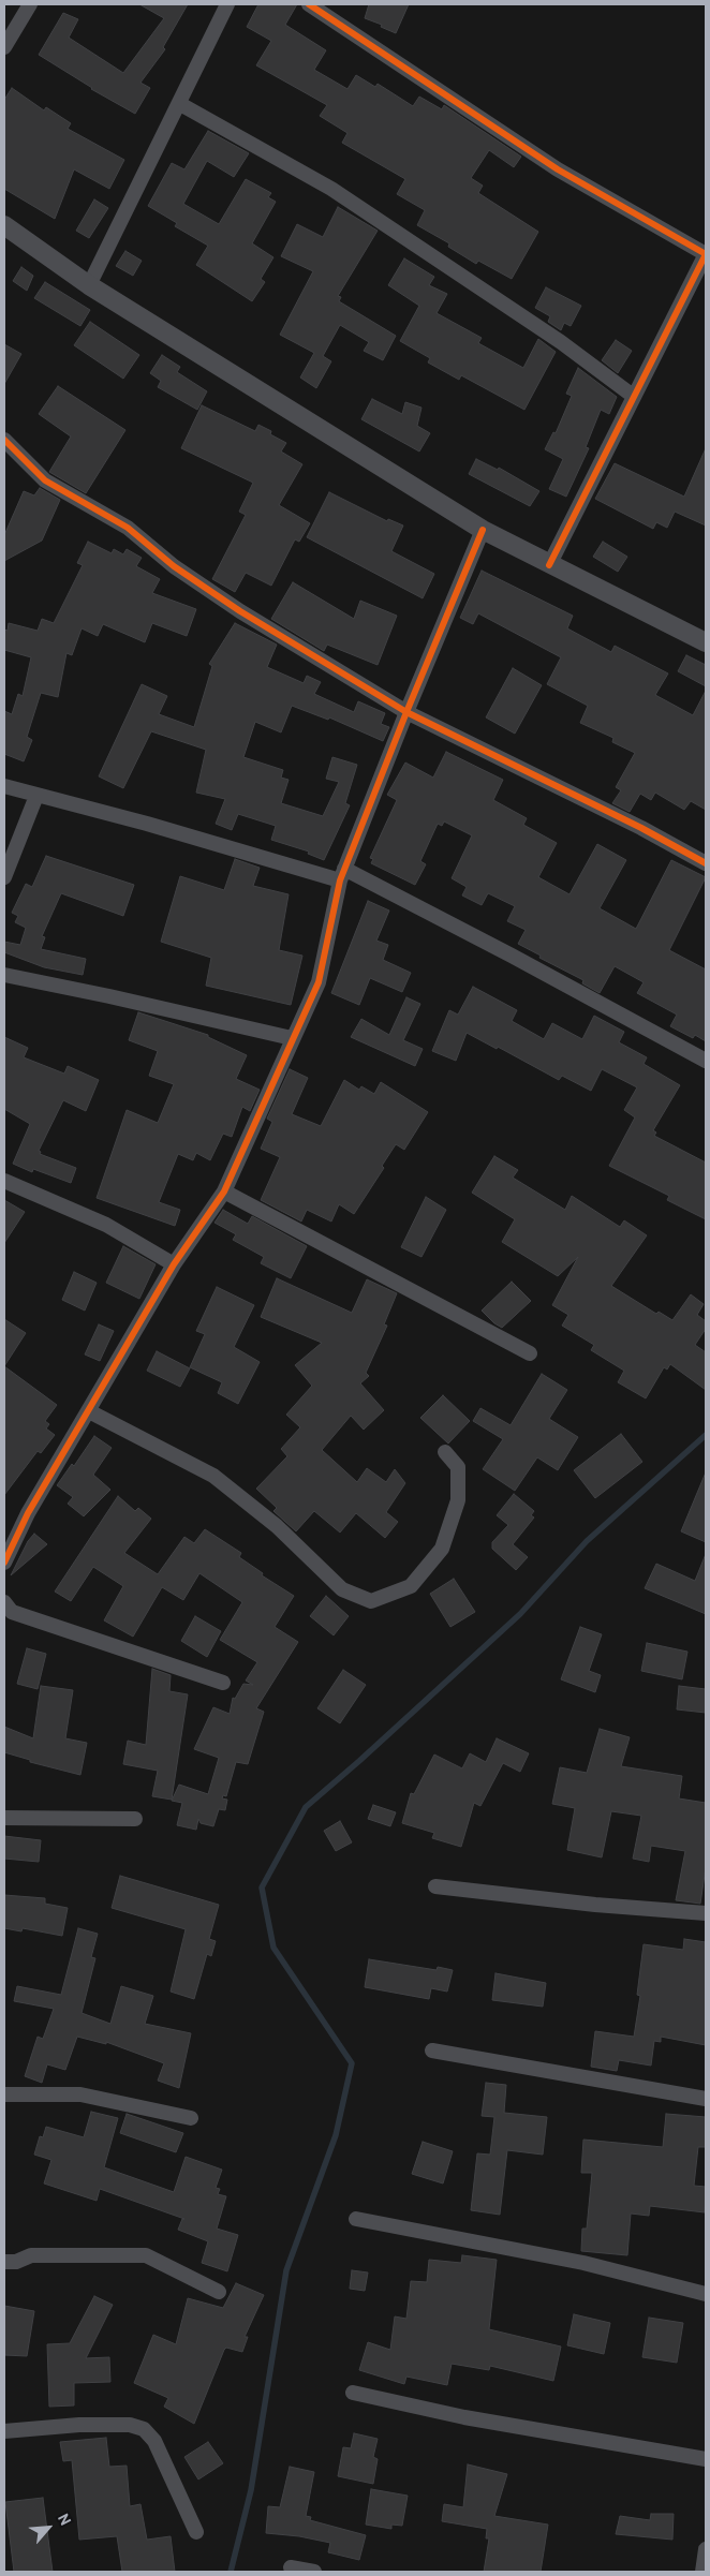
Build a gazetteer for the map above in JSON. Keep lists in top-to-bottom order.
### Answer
{
  "north": "top right"
}
